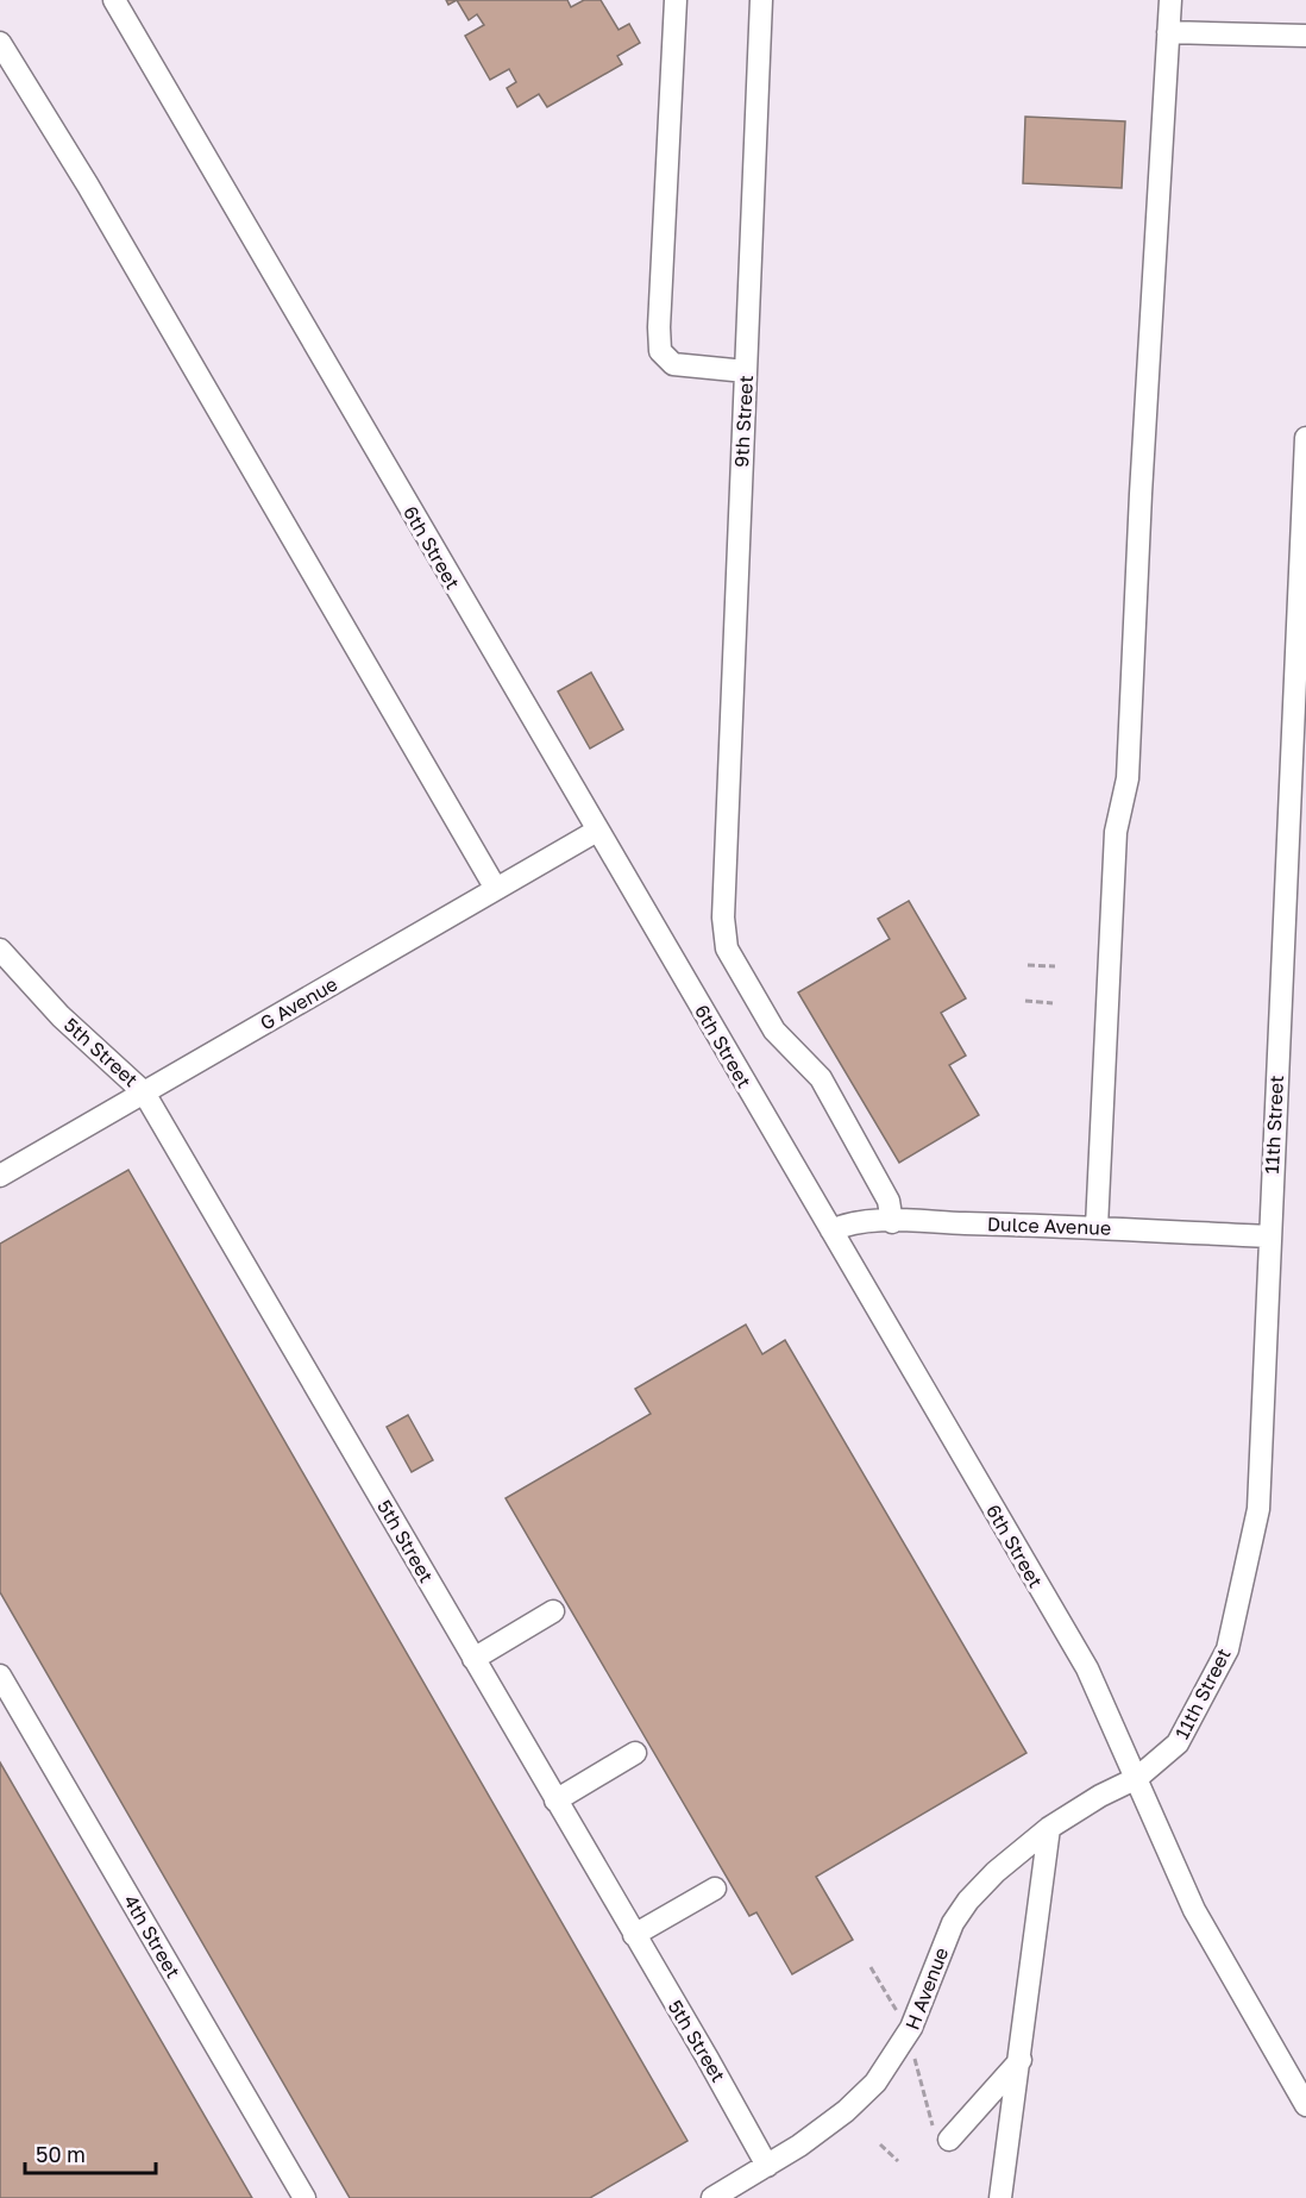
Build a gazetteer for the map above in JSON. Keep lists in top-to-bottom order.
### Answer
{
  "streets": {
    "lane": [
      "9th Street",
      "6th Street",
      "G Avenue",
      "5th Street",
      "11th Street",
      "Dulce Avenue",
      "4th Street",
      "H Avenue"
    ]
  },
  "crossings": [
    ["9th Street", "Dulce Avenue"],
    ["6th Street", "G Avenue"],
    ["6th Street", "11th Street"],
    ["6th Street", "Dulce Avenue"],
    ["6th Street", "H Avenue"],
    ["G Avenue", "5th Street"],
    ["5th Street", "H Avenue"],
    ["11th Street", "Dulce Avenue"],
    ["11th Street", "H Avenue"]
  ],
  "scale_bar": "50 m"
}
